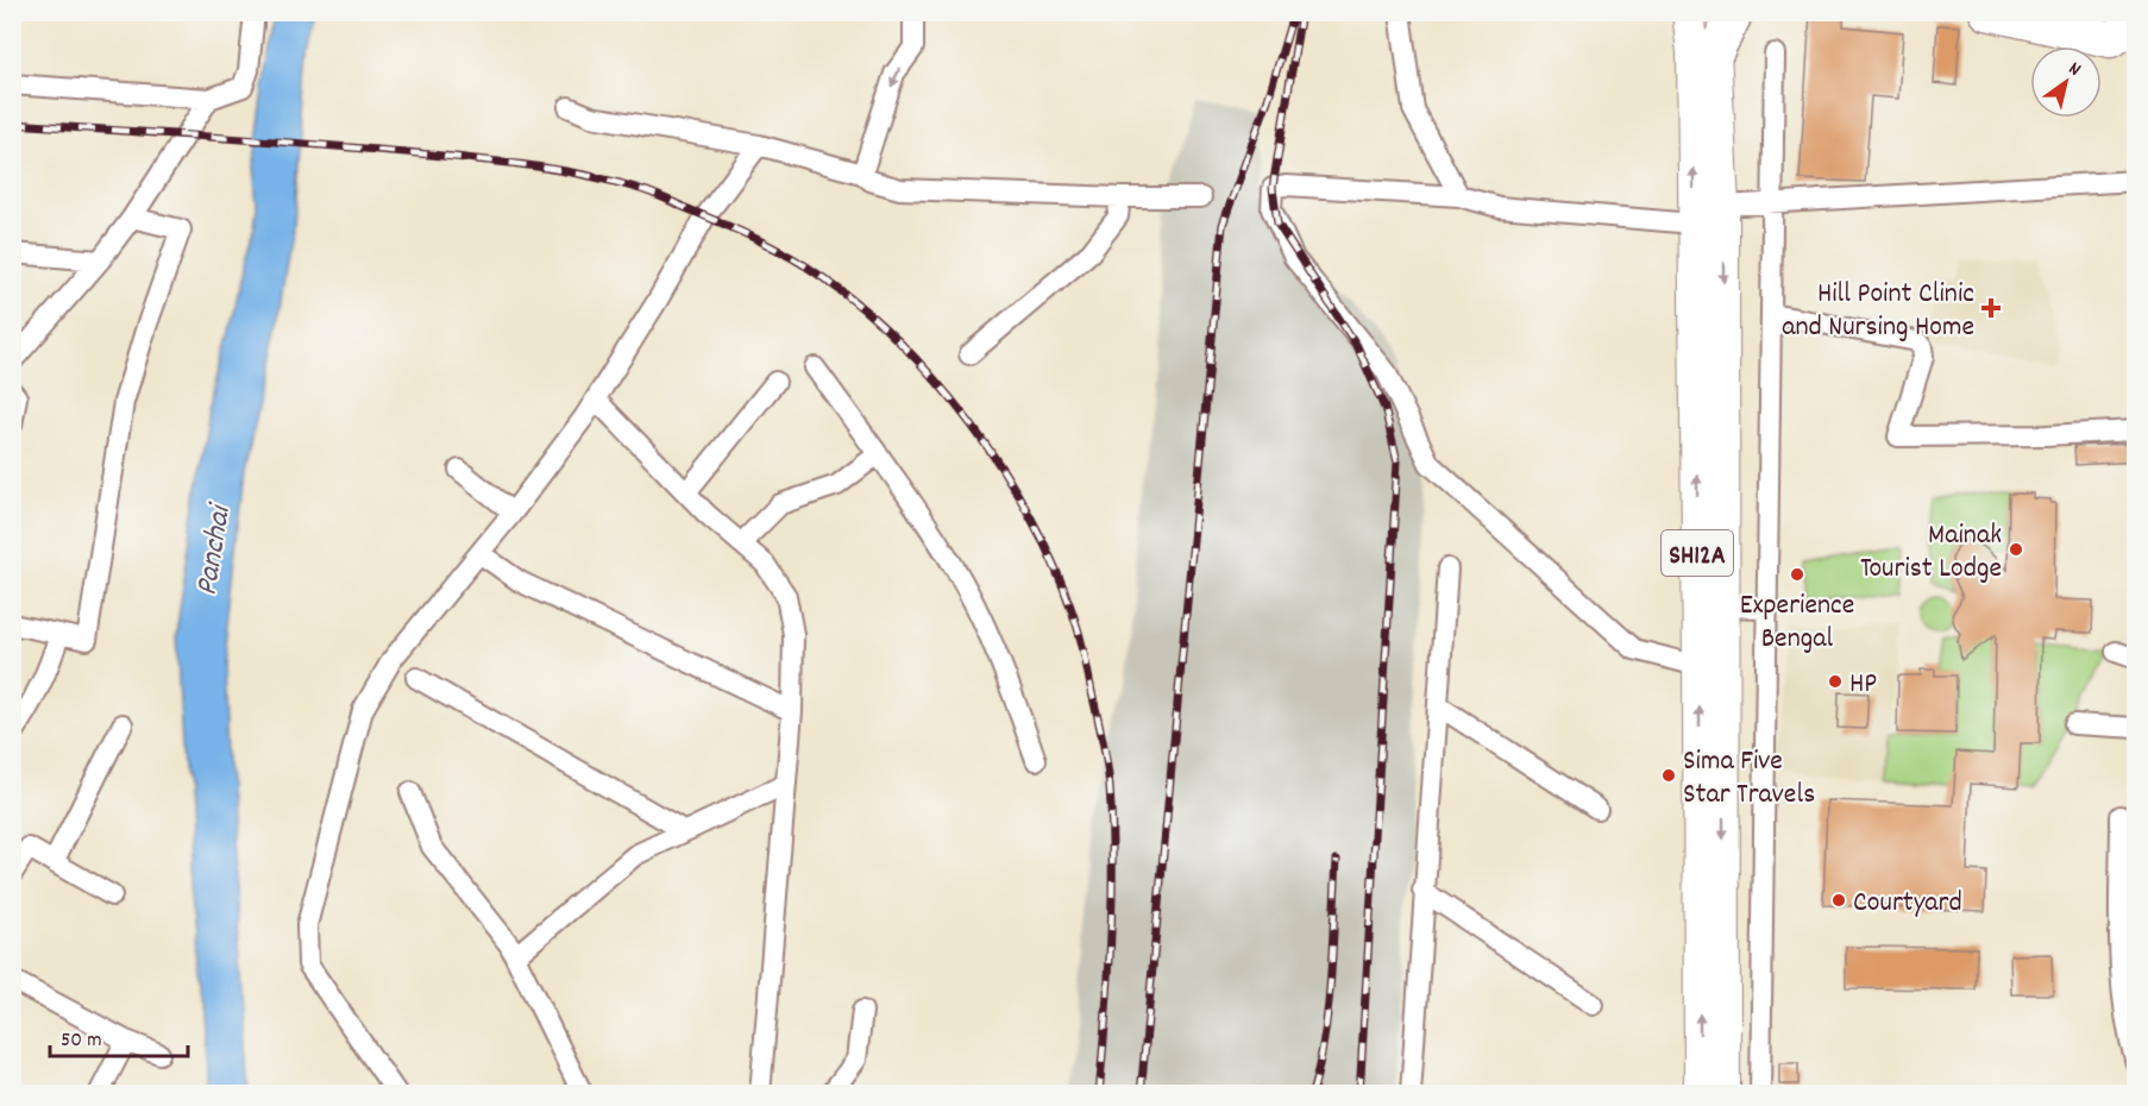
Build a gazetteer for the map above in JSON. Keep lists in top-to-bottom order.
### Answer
{
  "streets": {
    "main road": ["SH12A"]
  },
  "water": ["Panchai"],
  "places": {
    "health": ["Hill Point Clinic and Nursing Home"],
    "other": [
      "Mainak Tourist Lodge",
      "Experience Bengal",
      "HP",
      "Sima Five Star Travels",
      "Courtyard"
    ]
  },
  "scale_bar": "50 m",
  "north": "top right"
}
